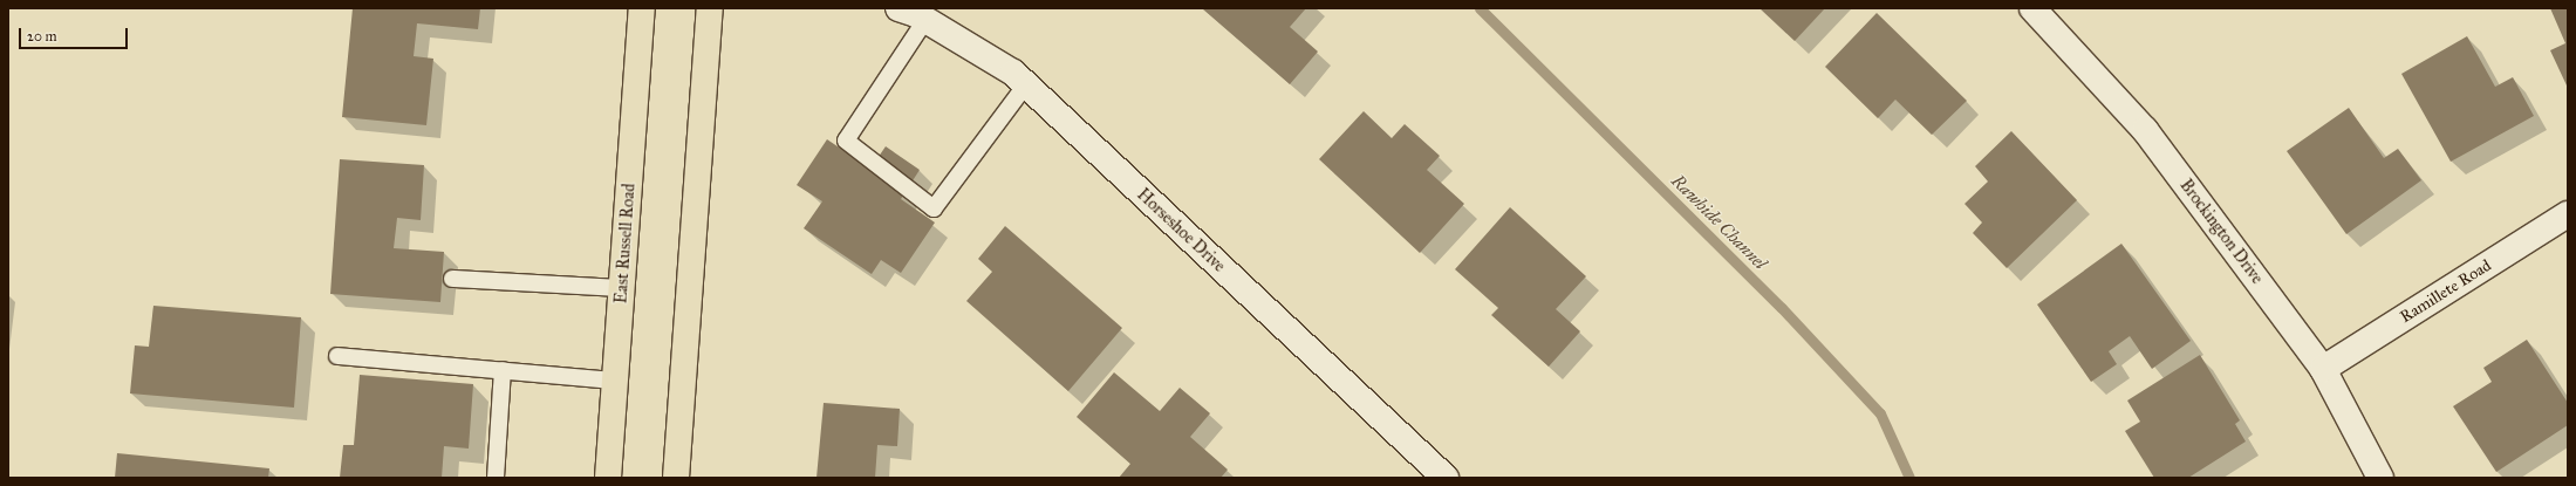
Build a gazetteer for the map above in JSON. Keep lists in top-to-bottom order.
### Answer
{
  "streets": {
    "main road": ["East Russell Road"],
    "street": ["Horseshoe Drive", "Brockington Drive", "Ramillete Road"]
  },
  "crossings": [
    ["Brockington Drive", "Ramillete Road"]
  ],
  "water": ["Rawhide Channel"],
  "scale_bar": "20 m"
}
